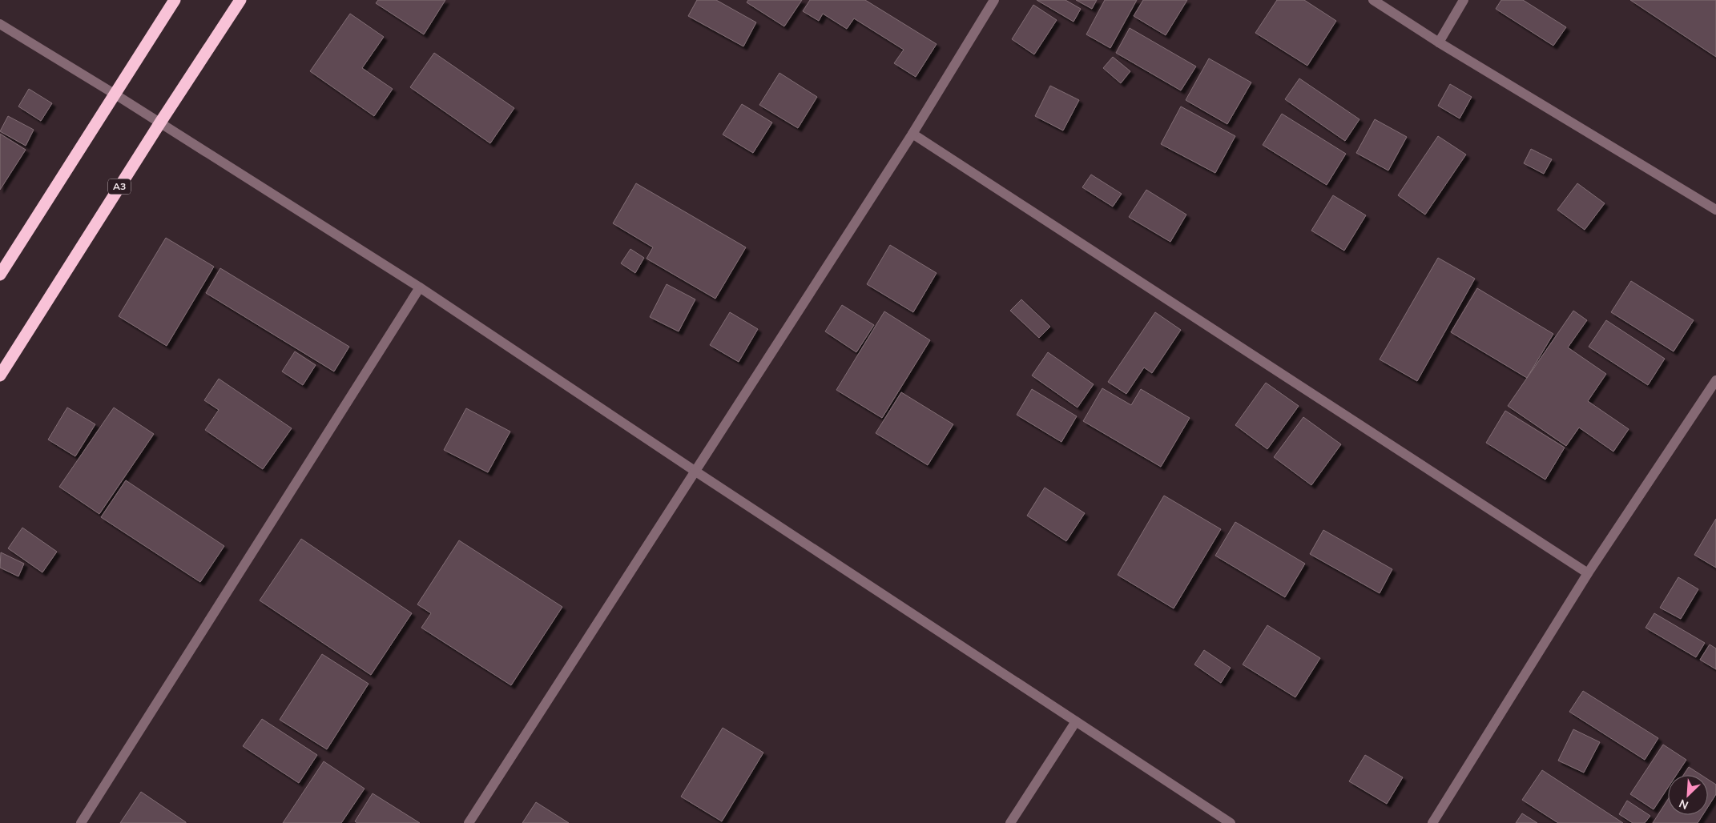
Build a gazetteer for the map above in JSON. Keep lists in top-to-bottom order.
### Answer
{
  "streets": {
    "highway": ["A3"]
  },
  "north": "bottom left"
}
